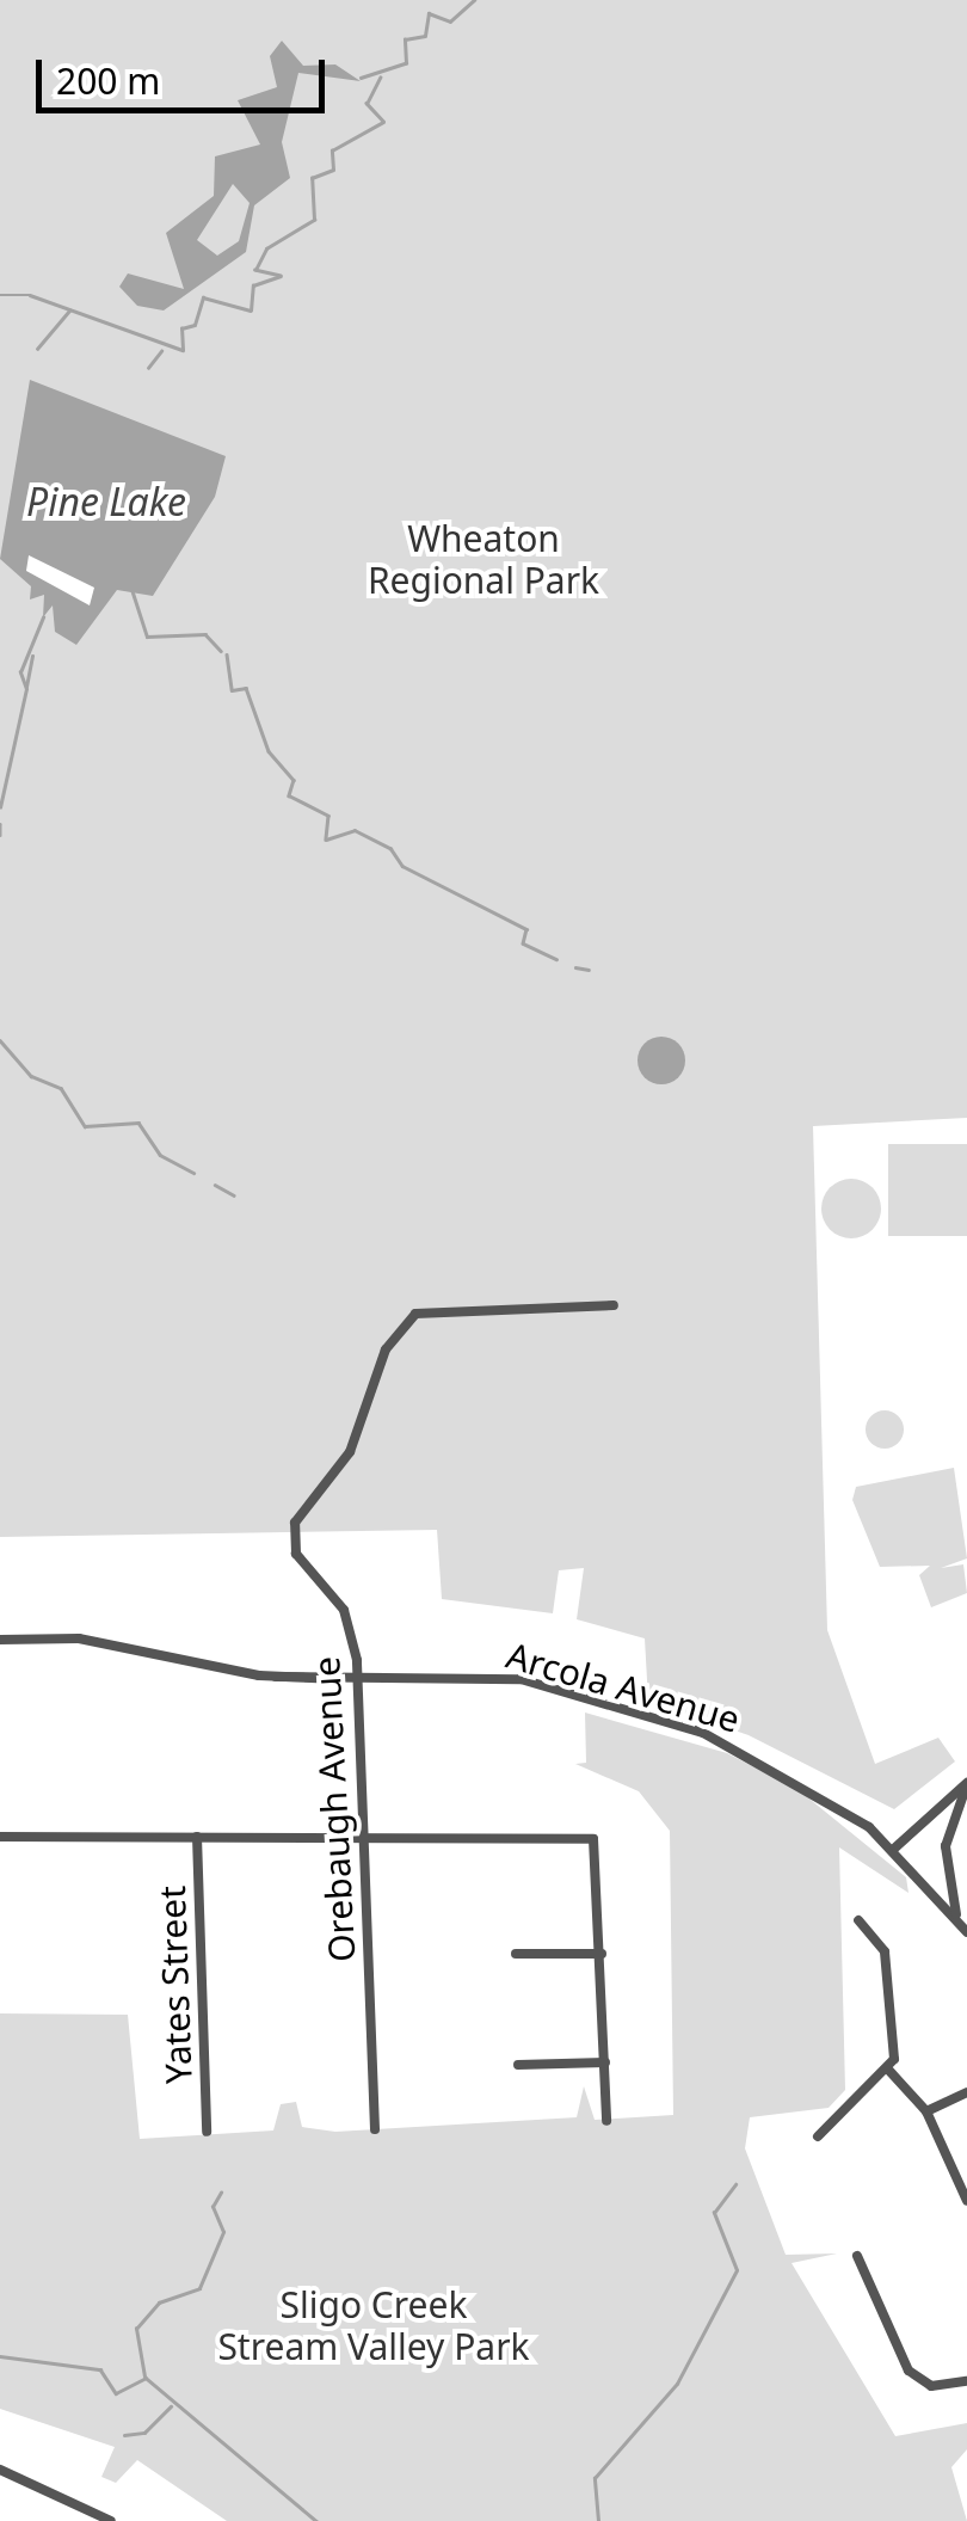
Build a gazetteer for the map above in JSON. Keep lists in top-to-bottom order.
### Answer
{
  "streets": {
    "street": ["Arcola Avenue", "Orebaugh Avenue", "Yates Street"]
  },
  "crossings": [
    ["Arcola Avenue", "Orebaugh Avenue"]
  ],
  "water": ["Pine Lake"],
  "parks": ["Wheaton Regional Park", "Sligo Creek Stream Valley Park"],
  "scale_bar": "200 m"
}
